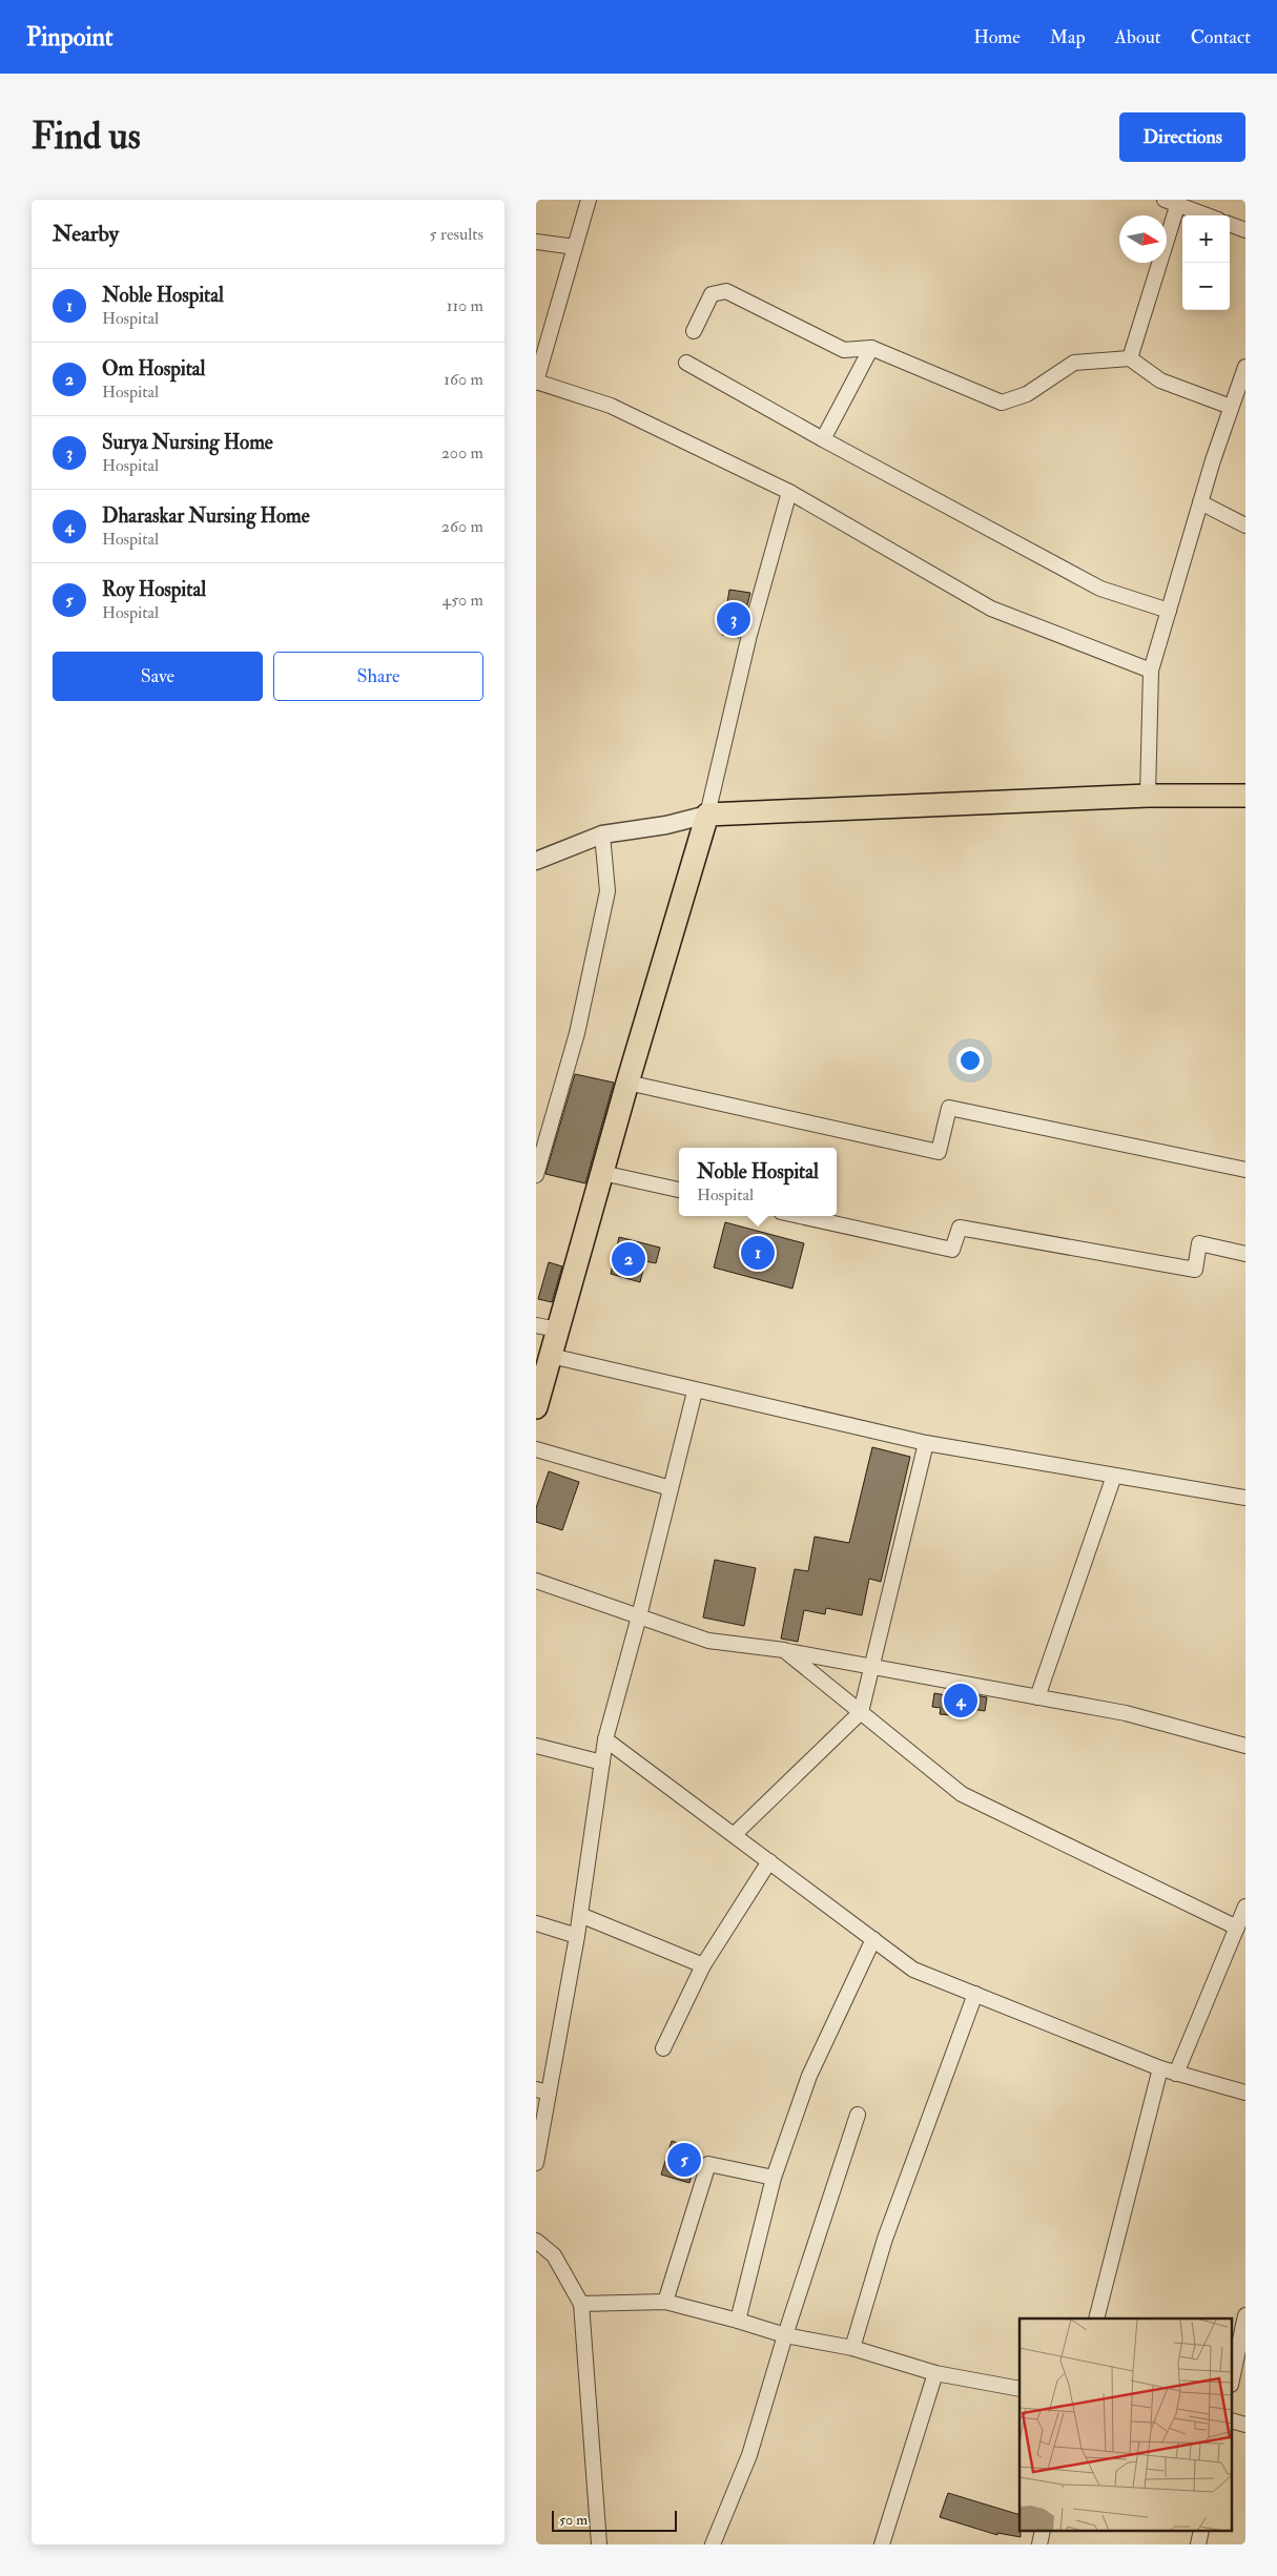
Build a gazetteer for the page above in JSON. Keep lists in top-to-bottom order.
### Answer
{
  "scale_bar": "50 m",
  "north": "right",
  "page": {
    "header": "Pinpoint",
    "nav": [
      "Home",
      "Map",
      "About",
      "Contact"
    ],
    "buttons": [
      "Directions",
      ["Save", "Share"]
    ],
    "title": "Find us",
    "heading": ["Nearby", "5 results"],
    "map_buttons": ["+", "−"],
    "list": [
      {
        "mark": "1",
        "name": "Noble Hospital",
        "note": "Hospital",
        "value": "110 m"
      },
      {
        "mark": "2",
        "name": "Om Hospital",
        "note": "Hospital",
        "value": "160 m"
      },
      {
        "mark": "3",
        "name": "Surya Nursing Home",
        "note": "Hospital",
        "value": "200 m"
      },
      {
        "mark": "4",
        "name": "Dharaskar Nursing Home",
        "note": "Hospital",
        "value": "260 m"
      },
      {
        "mark": "5",
        "name": "Roy Hospital",
        "note": "Hospital",
        "value": "450 m"
      }
    ],
    "pins": [
      "3",
      "1",
      "2",
      "4",
      "5"
    ],
    "popup": ["Noble Hospital", "Hospital"],
    "scale": "50 m"
  }
}
